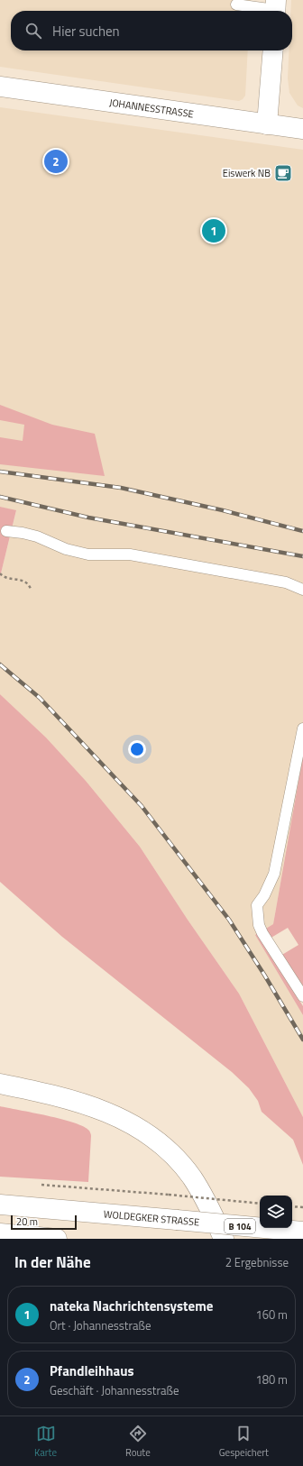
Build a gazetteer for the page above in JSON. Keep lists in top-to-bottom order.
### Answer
{
  "streets": {
    "main road": ["JOHANNESSTRASSE", "WOLDEGKER STRASSE", "B 104"]
  },
  "places": {
    "cafe": ["Eiswerk NB"]
  },
  "scale_bar": "20 m",
  "page": {
    "search": "Hier suchen",
    "pins": ["2", "1"],
    "scale": "20 m",
    "heading": ["In der Nähe", "2 Ergebnisse"],
    "list": [
      {
        "mark": "1",
        "name": "nateka Nachrichtensysteme",
        "note": "Ort · Johannesstraße",
        "value": "160 m"
      },
      {
        "mark": "2",
        "name": "Pfandleihhaus",
        "note": "Geschäft · Johannesstraße",
        "value": "180 m"
      }
    ],
    "nav": ["Karte", "Route", "Gespeichert"]
  }
}
